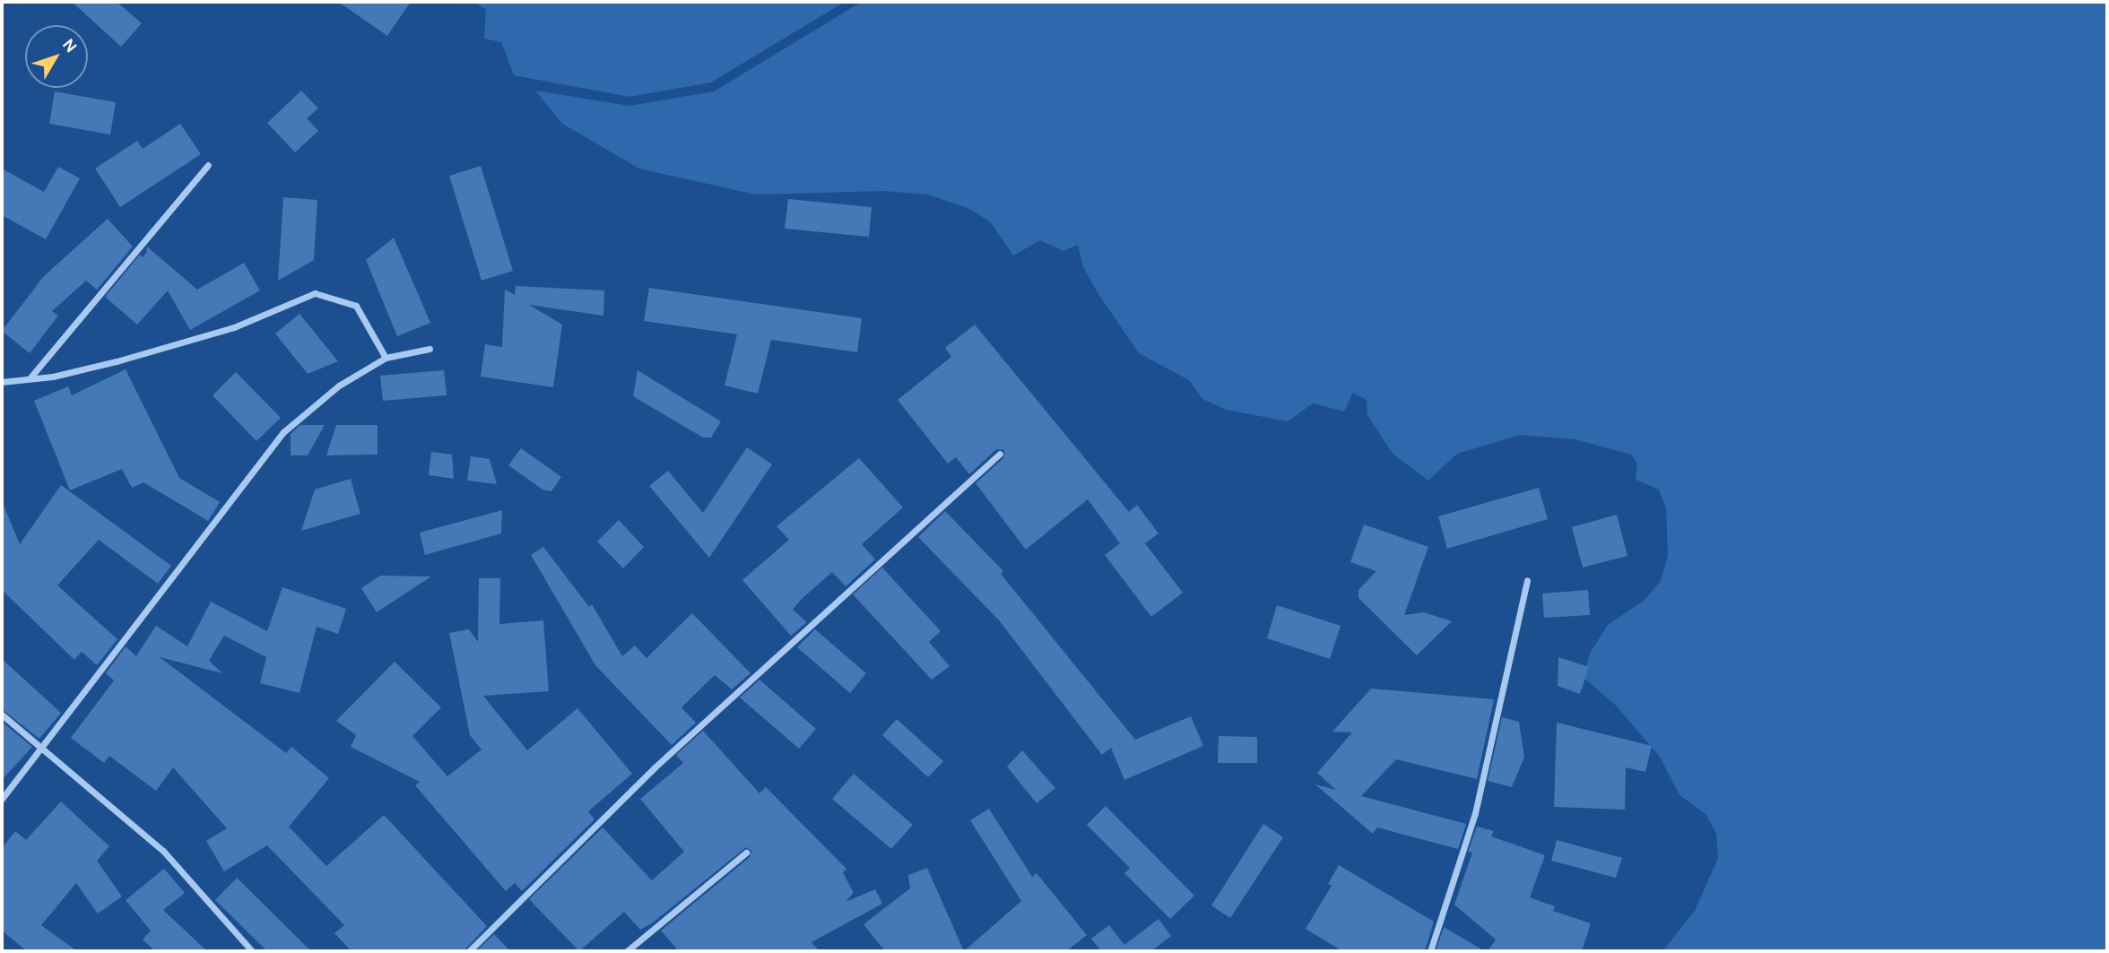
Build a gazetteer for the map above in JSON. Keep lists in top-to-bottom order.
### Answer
{
  "north": "top right"
}
